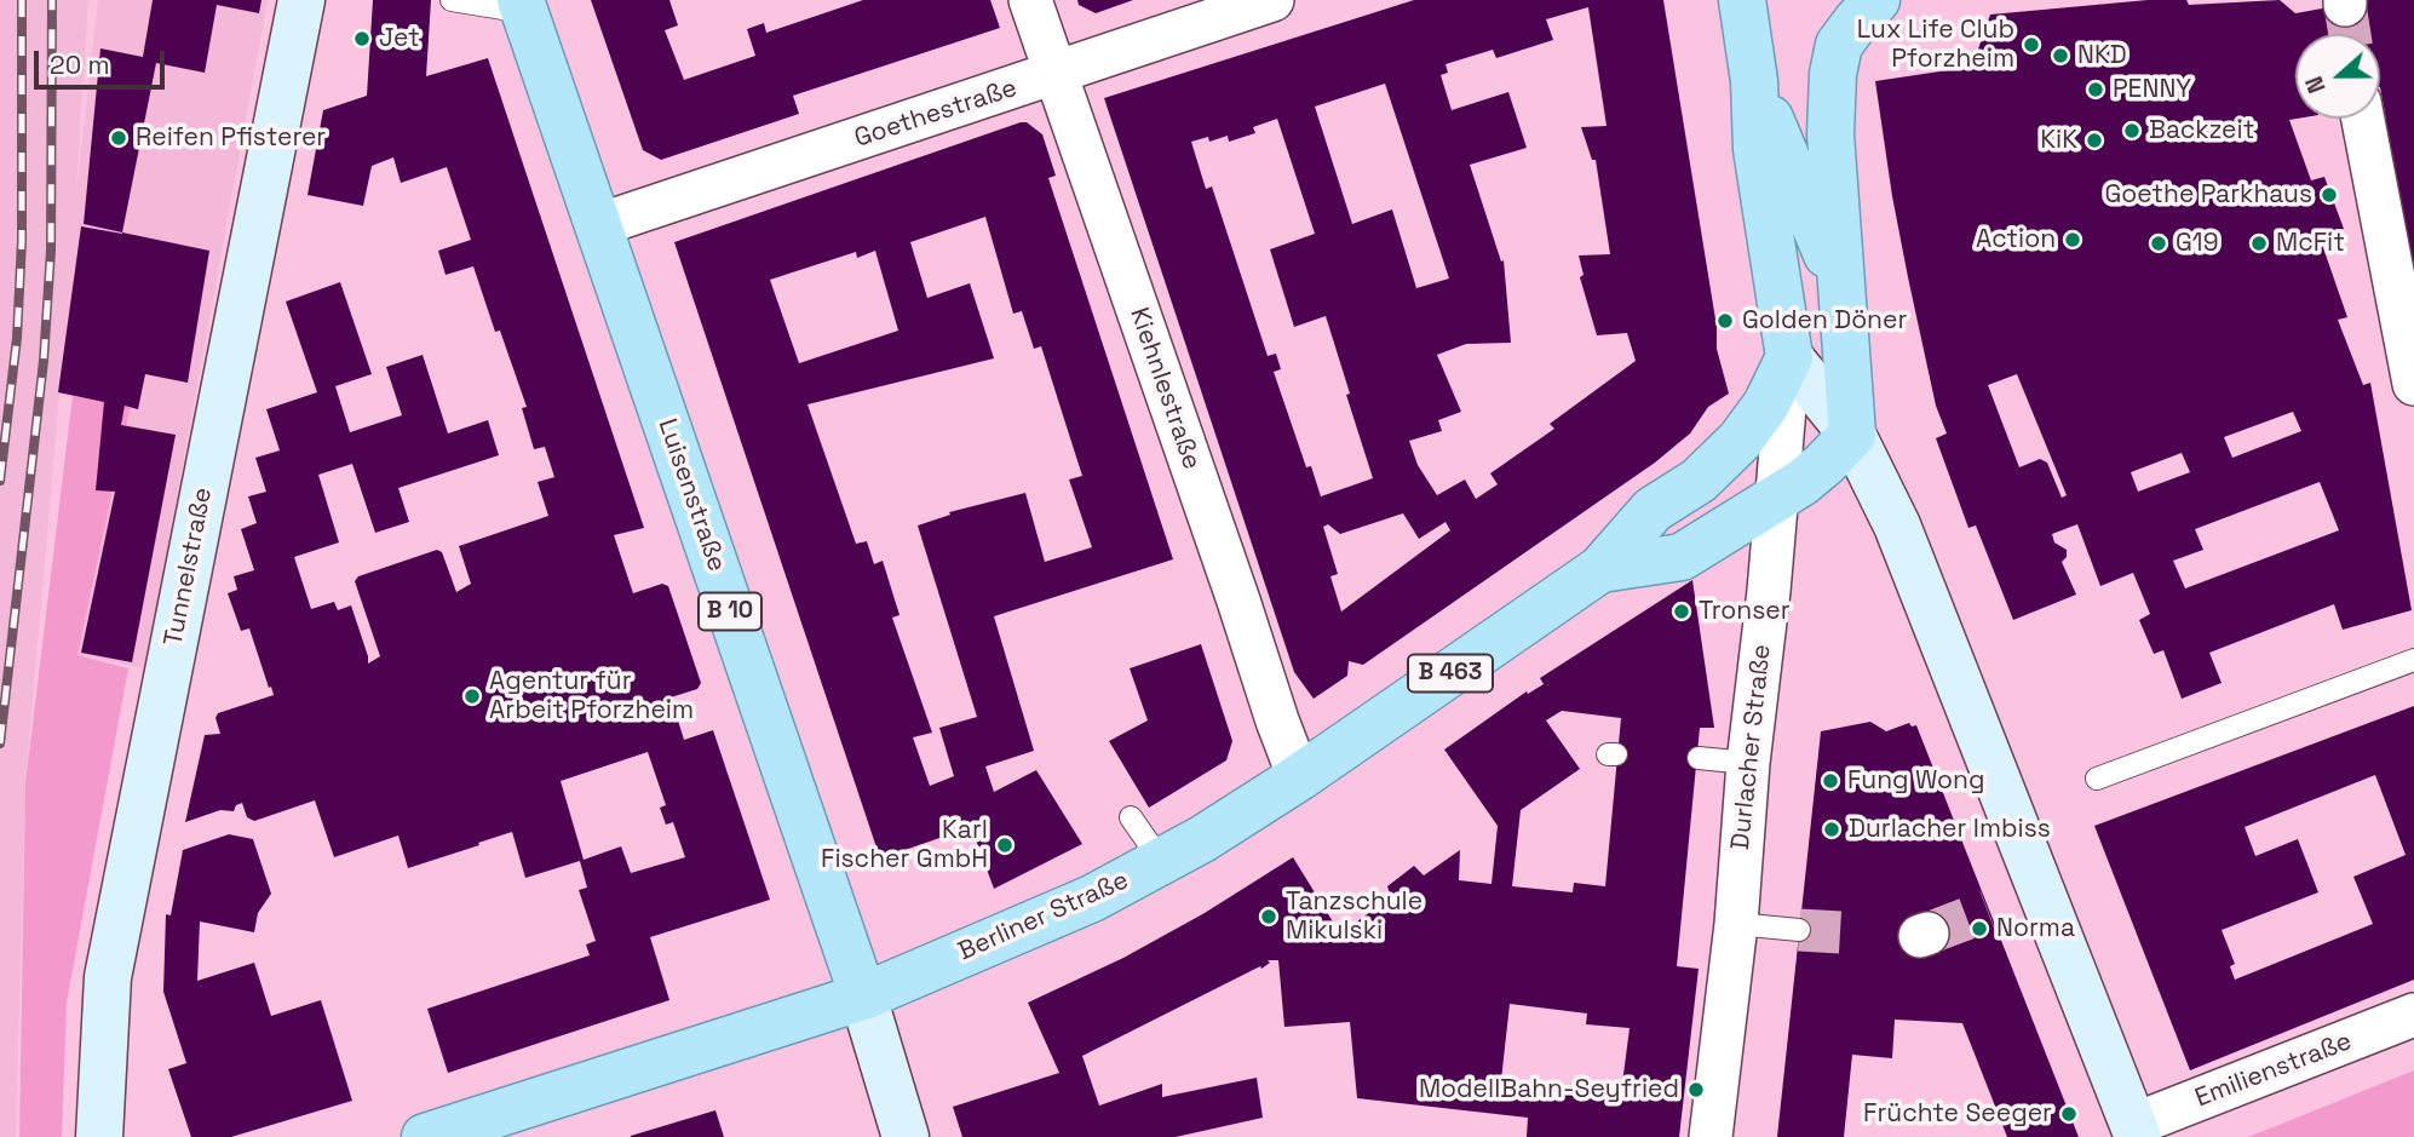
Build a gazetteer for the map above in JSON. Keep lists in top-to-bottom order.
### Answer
{
  "streets": {
    "main road": [
      "Luisenstraße",
      "Tunnelstraße",
      "B 10",
      "B 463",
      "Berliner Straße"
    ],
    "street": [
      "Goethestraße",
      "Kiehnlestraße",
      "Durlacher Straße",
      "Emilienstraße"
    ]
  },
  "crossings": [
    ["Goethestraße", "Kiehnlestraße"],
    ["Goethestraße", "Luisenstraße"],
    ["Kiehnlestraße", "Berliner Straße"],
    ["Luisenstraße", "Berliner Straße"],
    ["Durlacher Straße", "Berliner Straße"]
  ],
  "places": [
    "Jet",
    "Lux Life Club Pforzheim",
    "NKD",
    "PENNY",
    "Backzeit",
    "Reifen Pfisterer",
    "KiK",
    "Goethe Parkhaus",
    "Action",
    "G19",
    "McFit",
    "Golden Döner",
    "Tronser",
    "Agentur für Arbeit Pforzheim",
    "Fung Wong",
    "Durlacher Imbiss",
    "Karl Fischer GmbH",
    "Tanzschule Mikulski",
    "Norma",
    "ModellBahn-Seyfried",
    "Früchte Seeger"
  ],
  "scale_bar": "20 m",
  "north": "left"
}
